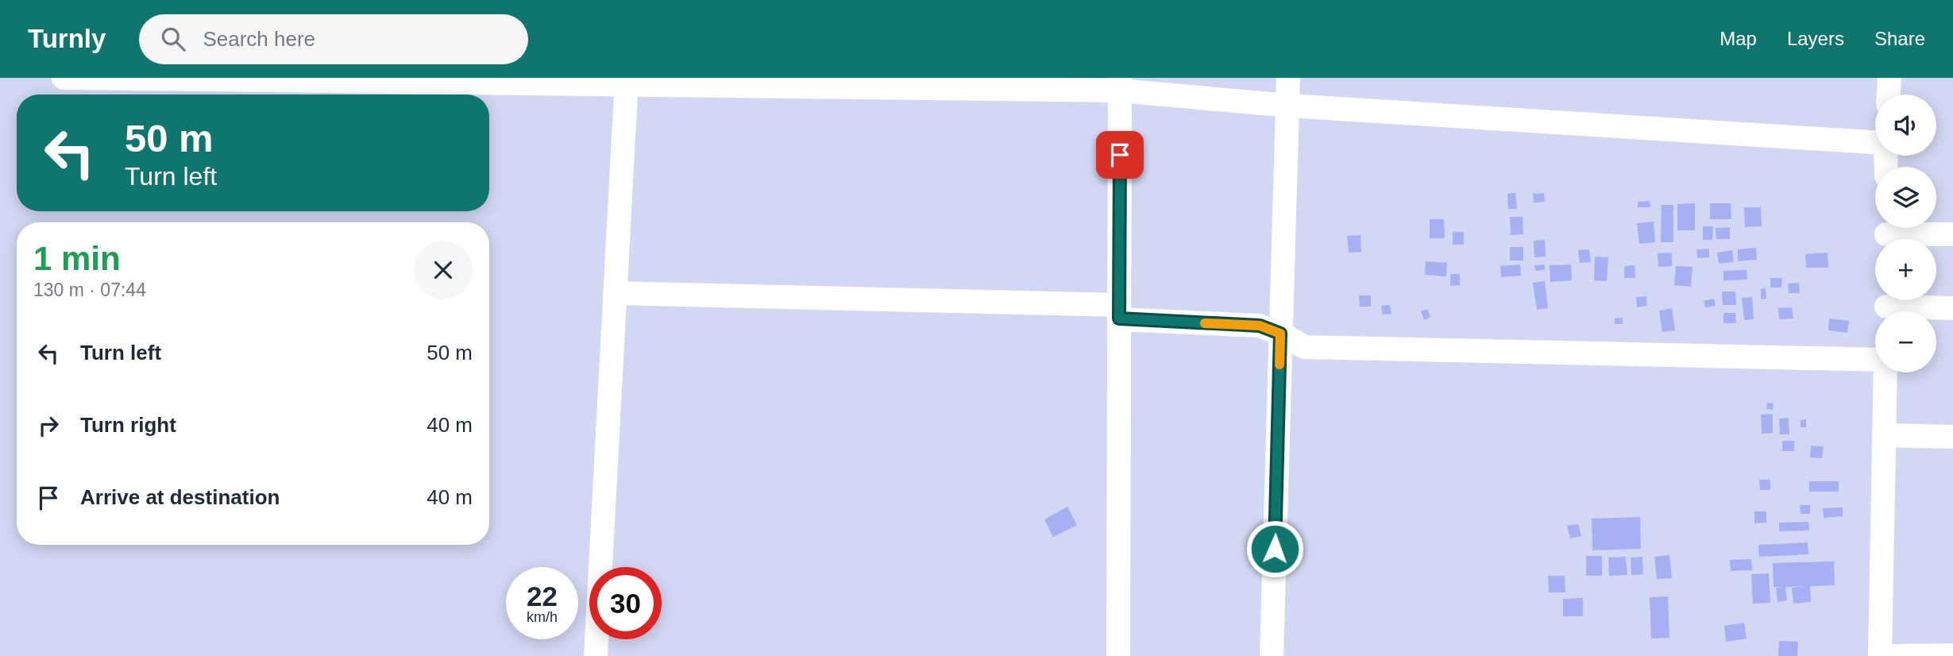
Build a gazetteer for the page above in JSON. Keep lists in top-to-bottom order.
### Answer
{
  "page": {
    "header": "Turnly",
    "search": "Search here",
    "nav": ["Map", "Layers", "Share"],
    "map_buttons": ["+", "−"],
    "turn": ["50 m", "Turn left"],
    "heading": ["1 min", "130 m · 07:44"],
    "list": [
      {
        "name": "Turn left",
        "value": "50 m"
      },
      {
        "name": "Turn right",
        "value": "40 m"
      },
      {
        "name": "Arrive at destination",
        "value": "40 m"
      }
    ],
    "speed": "22 km/h",
    "limit": "30"
  }
}
